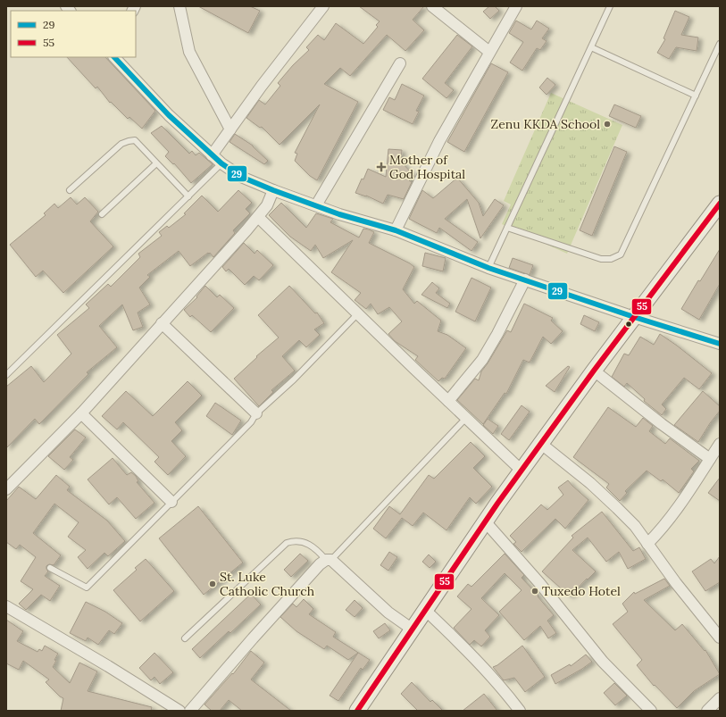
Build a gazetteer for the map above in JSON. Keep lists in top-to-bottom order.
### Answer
{
  "places": {
    "other": ["Zenu KKDA School", "St. Luke Catholic Church", "Tuxedo Hotel"],
    "health": ["Mother of God Hospital"]
  },
  "lines": ["transit line 29", "transit line 55"],
  "legend": ["29", "55"]
}
